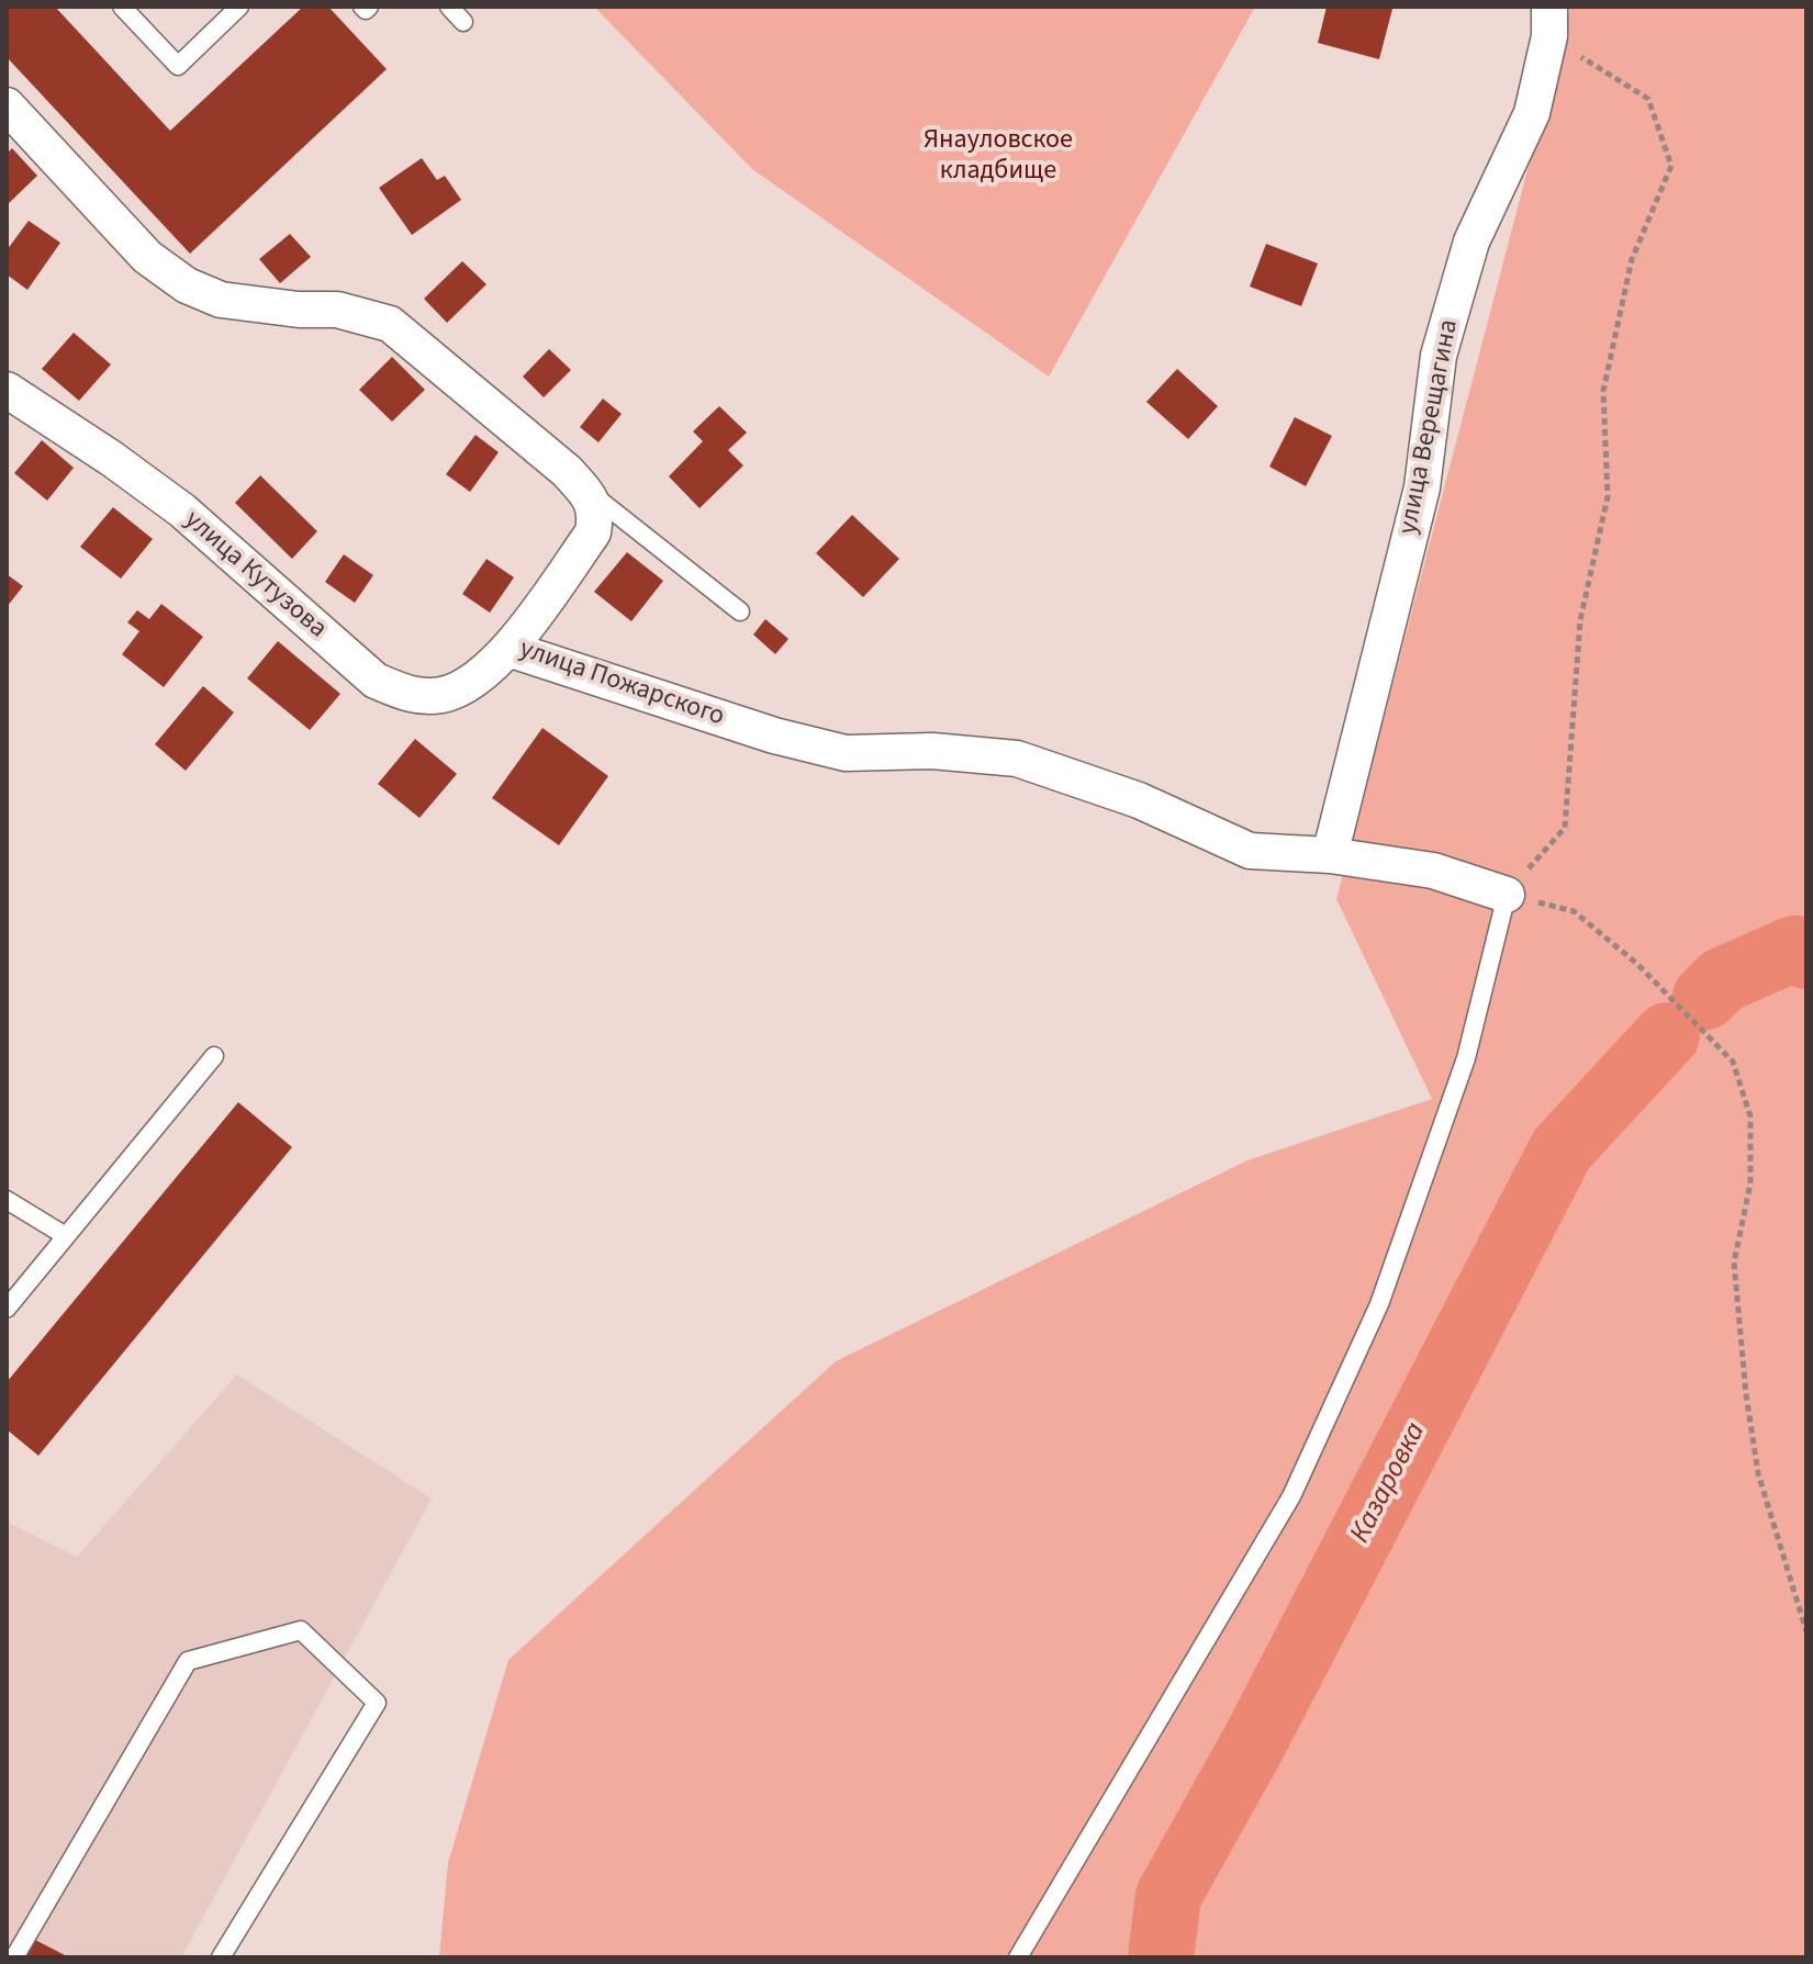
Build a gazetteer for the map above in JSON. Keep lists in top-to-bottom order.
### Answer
{
  "streets": {
    "street": ["улица Верещагина", "улица Кутузова", "улица Пожарского"]
  },
  "crossings": [
    ["улица Верещагина", "улица Пожарского"],
    ["улица Кутузова", "улица Пожарского"]
  ],
  "water": ["Казаровка"],
  "parks": ["Янауловское кладбище"]
}
